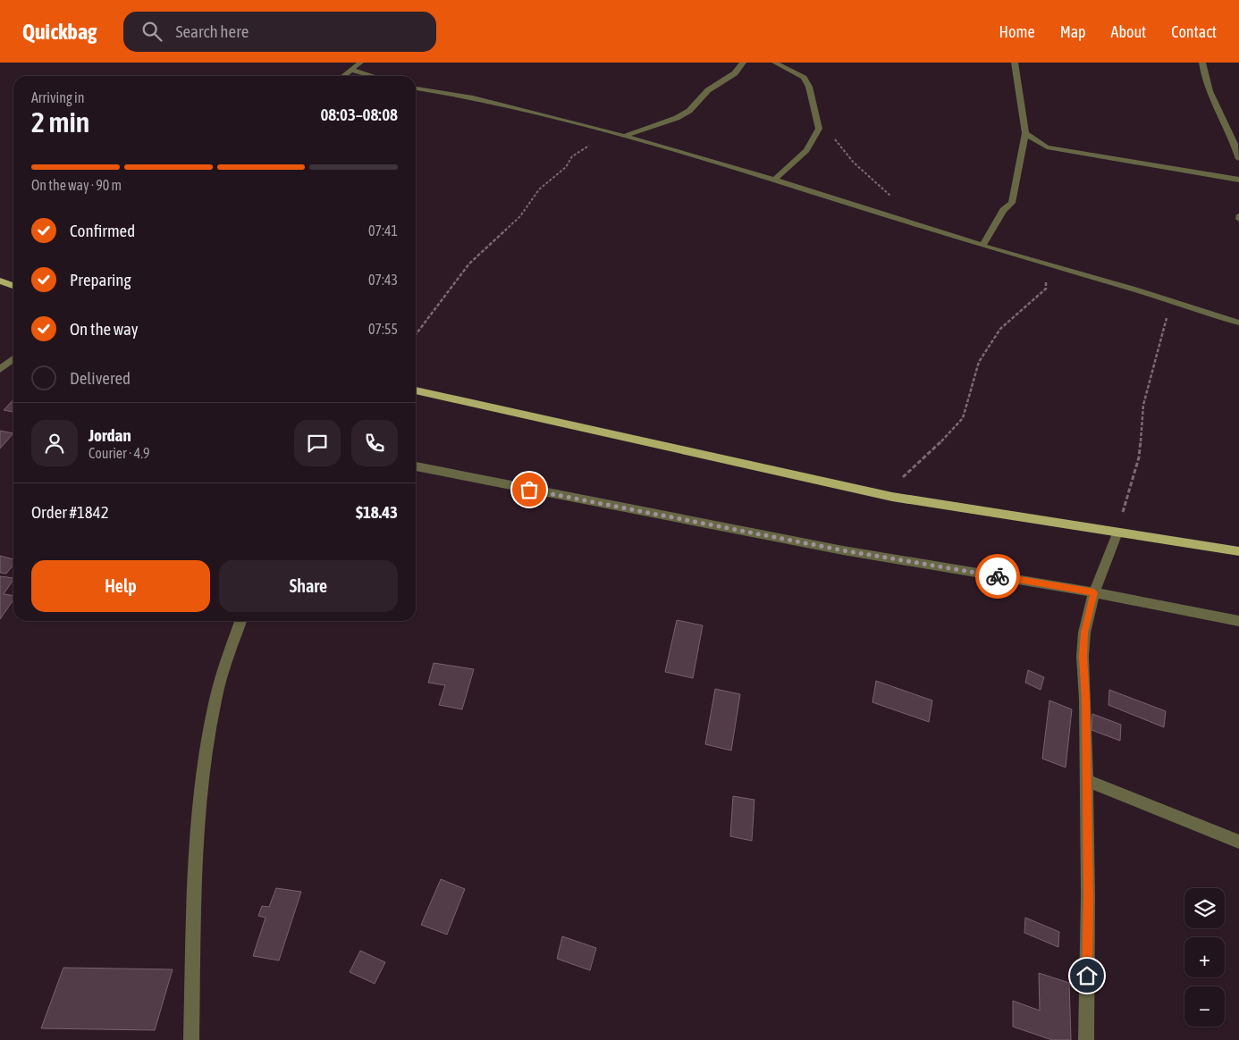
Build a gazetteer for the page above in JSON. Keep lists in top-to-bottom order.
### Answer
{
  "page": {
    "header": "Quickbag",
    "search": "Search here",
    "nav": [
      "Home",
      "Map",
      "About",
      "Contact"
    ],
    "heading": ["2 min", "Arriving in", "08:03–08:08"],
    "panel": [
      "Jordan",
      "Courier · 4.9",
      "Order #1842",
      "$18.43"
    ],
    "bar": "On the way · 90 m",
    "list": [
      ["Confirmed", "07:41"],
      ["Preparing", "07:43"],
      ["On the way", "07:55"],
      "Delivered"
    ],
    "buttons": ["Help", "Share"],
    "map_buttons": ["+", "−"]
  }
}
